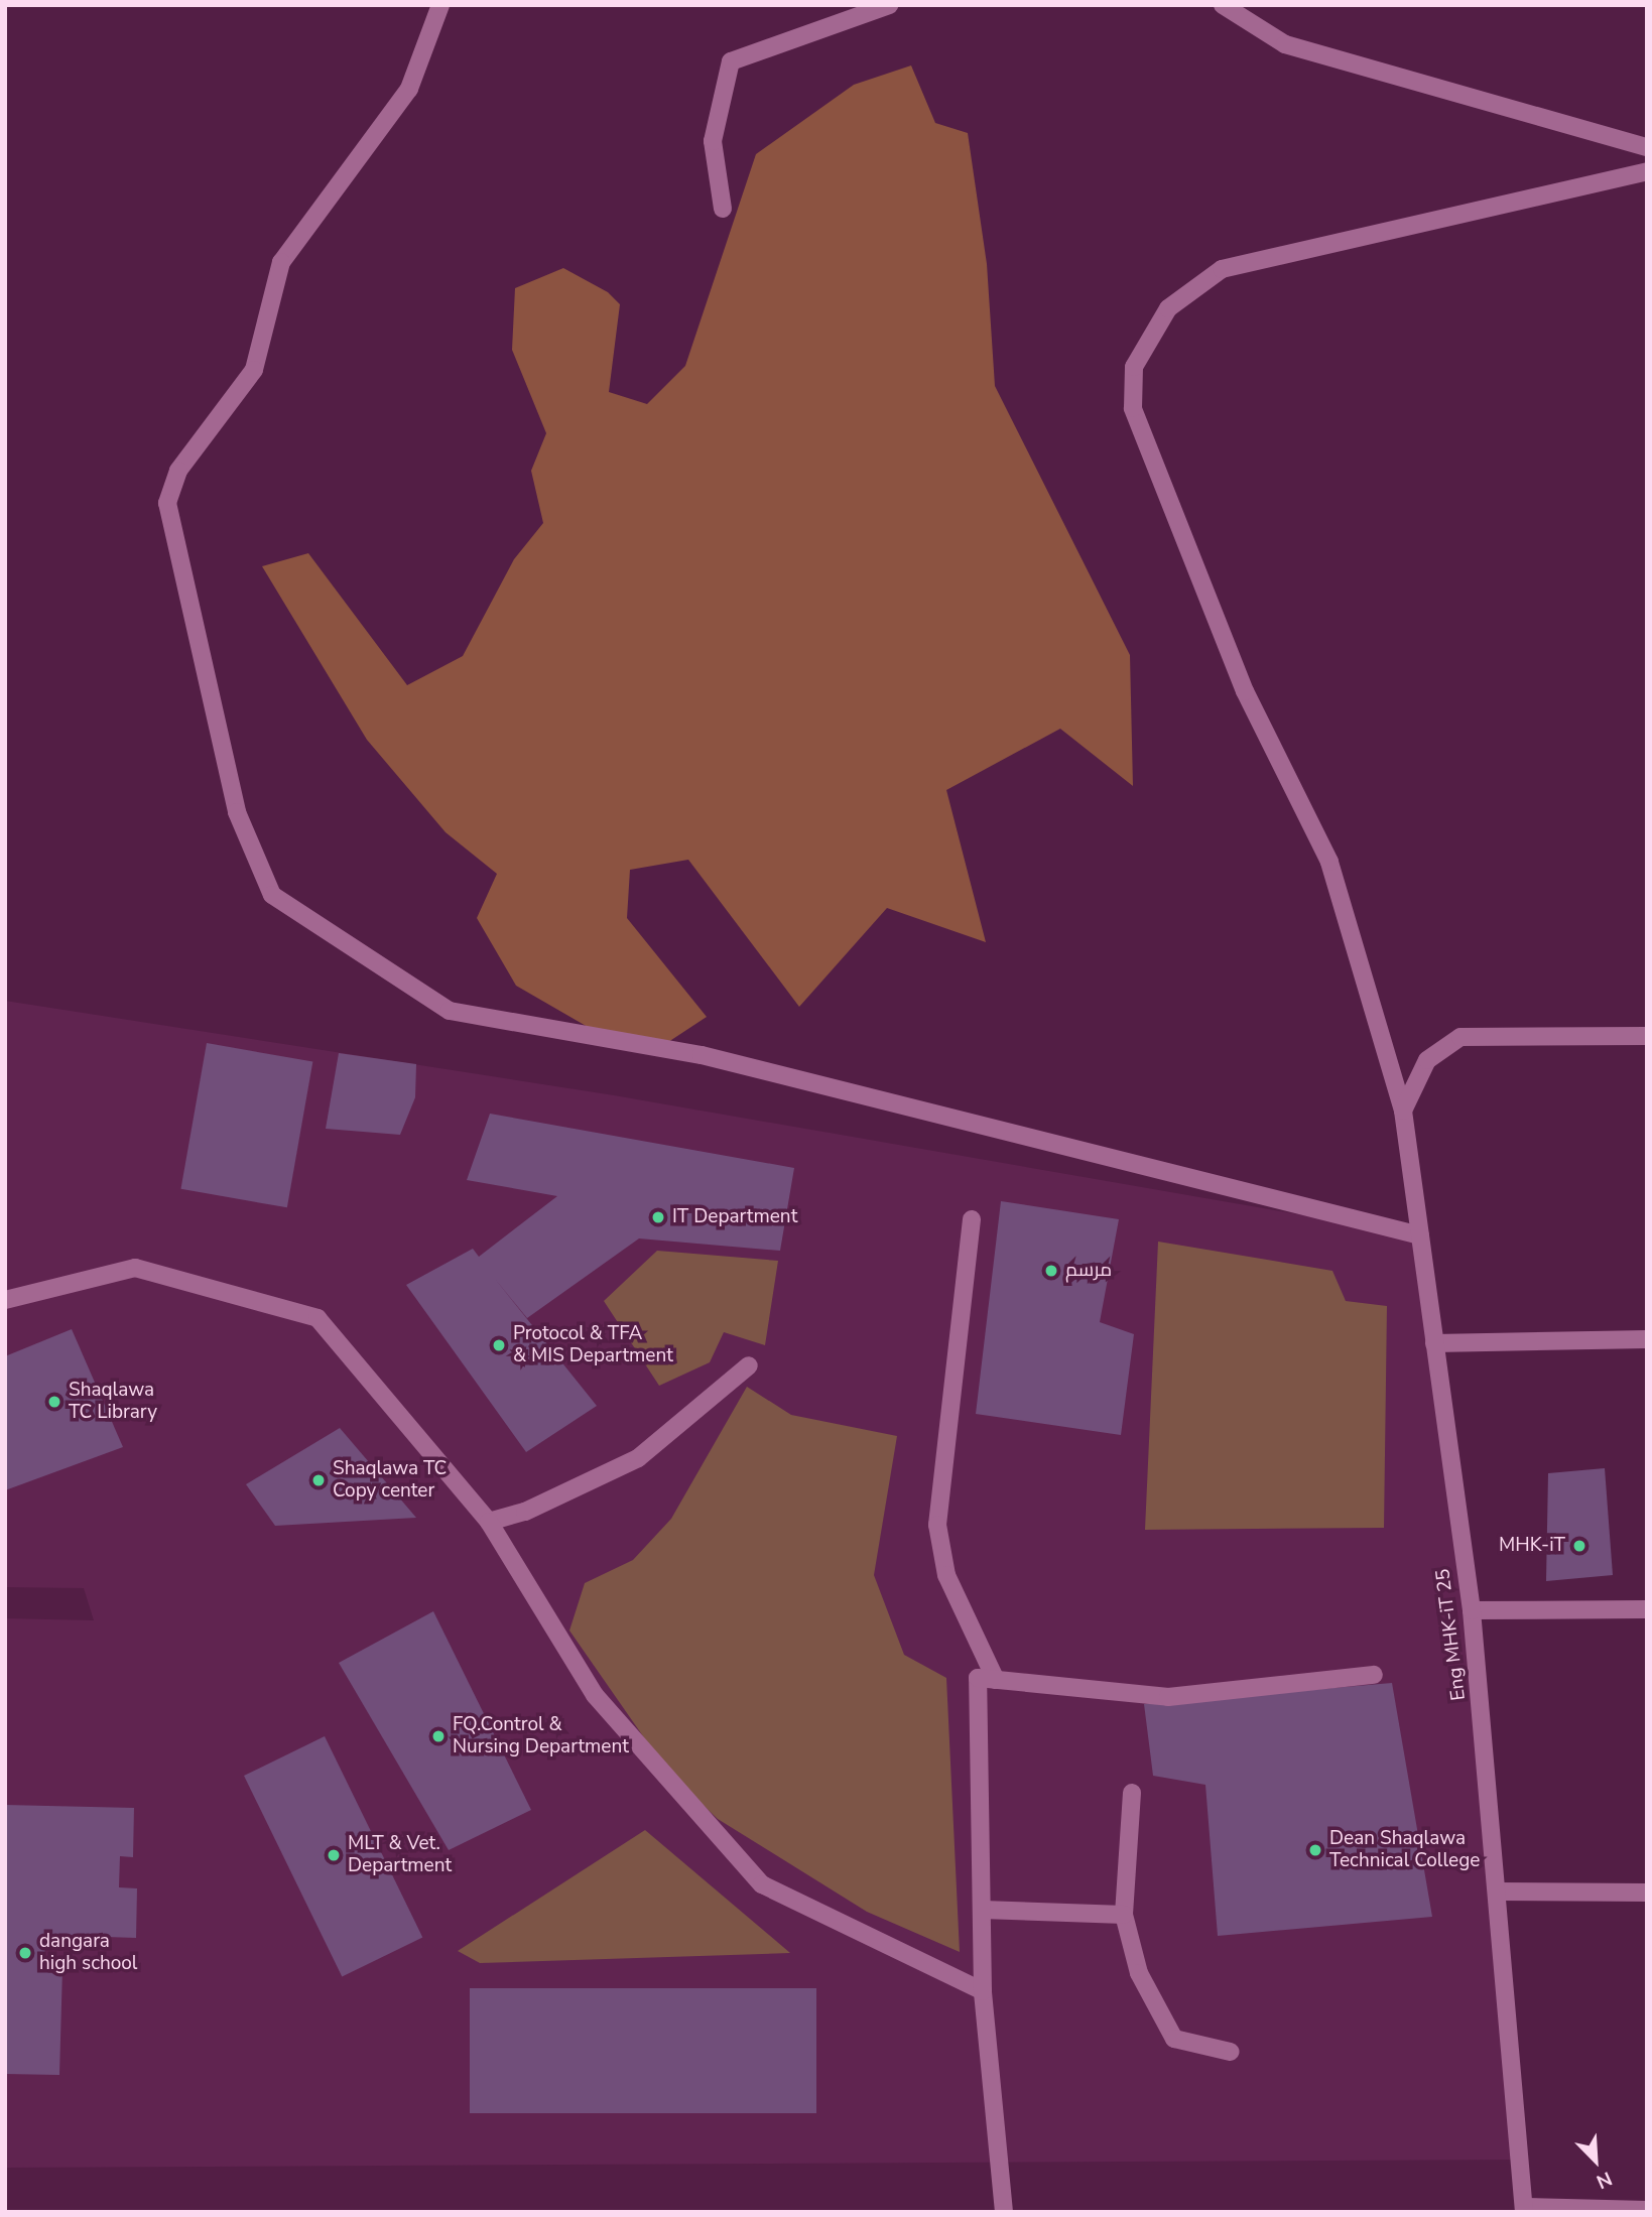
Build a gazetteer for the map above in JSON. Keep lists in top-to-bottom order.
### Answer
{
  "streets": {
    "street": ["Eng MHK-iT 25"]
  },
  "places": [
    "IT Department",
    "مرسم",
    "Protocol & TFA & MIS Department",
    "Shaqlawa TC Library",
    "Shaqlawa TC Copy center",
    "MHK-iT",
    "FQ.Control & Nursing Department",
    "Dean Shaqlawa Technical College",
    "MLT & Vet. Department",
    "dangara high school"
  ],
  "north": "bottom right"
}
